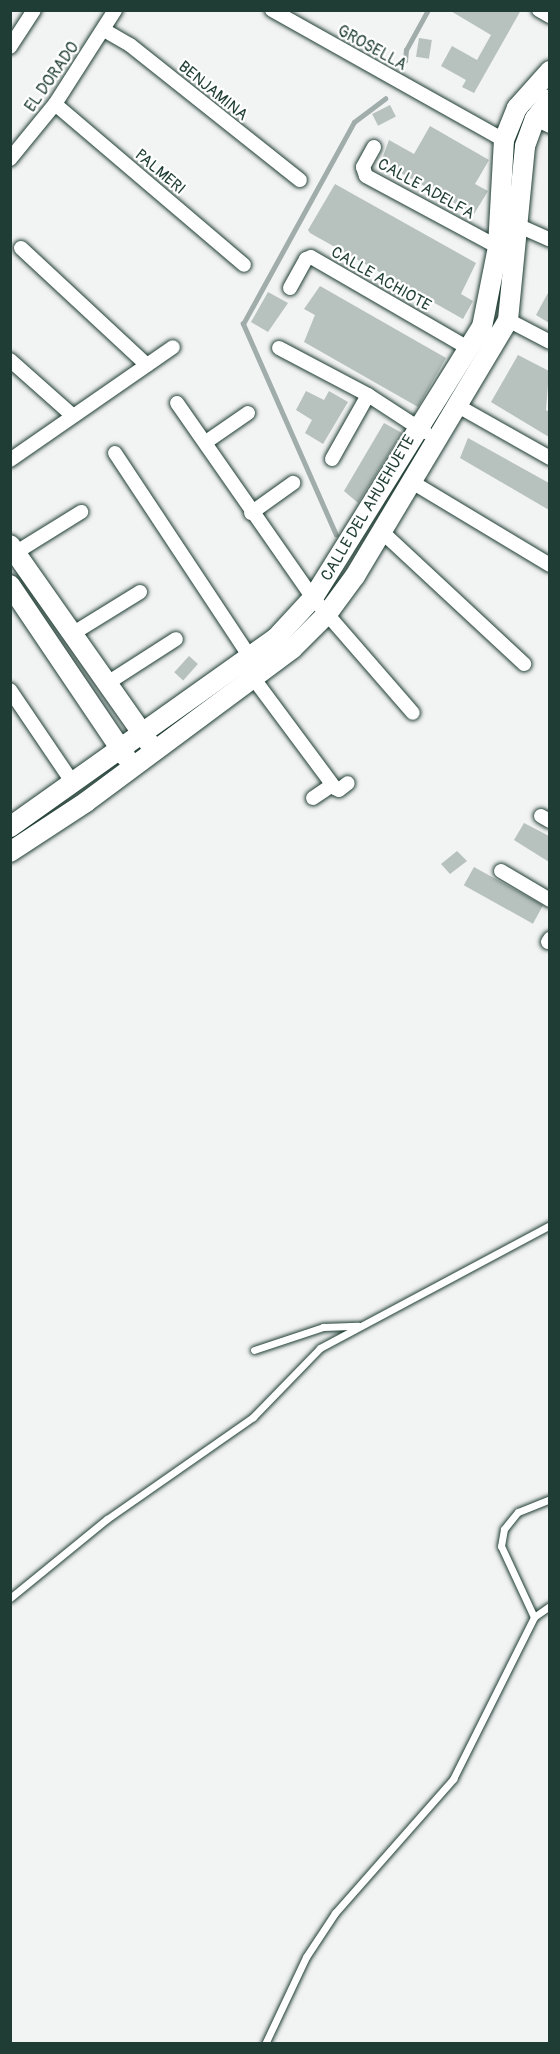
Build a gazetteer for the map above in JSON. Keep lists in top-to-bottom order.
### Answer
{
  "streets": {
    "street": [
      "GROSELLA",
      "EL DORADO",
      "BENJAMINA",
      "PALMERI",
      "CALLE ADELFA",
      "CALLE ACHIOTE",
      "CALLE DEL AHUEHUETE"
    ]
  },
  "crossings": [
    ["GROSELLA", "CALLE DEL AHUEHUETE"],
    ["EL DORADO", "BENJAMINA"],
    ["EL DORADO", "PALMERI"],
    ["CALLE ADELFA", "CALLE DEL AHUEHUETE"],
    ["CALLE ACHIOTE", "CALLE DEL AHUEHUETE"]
  ]
}
